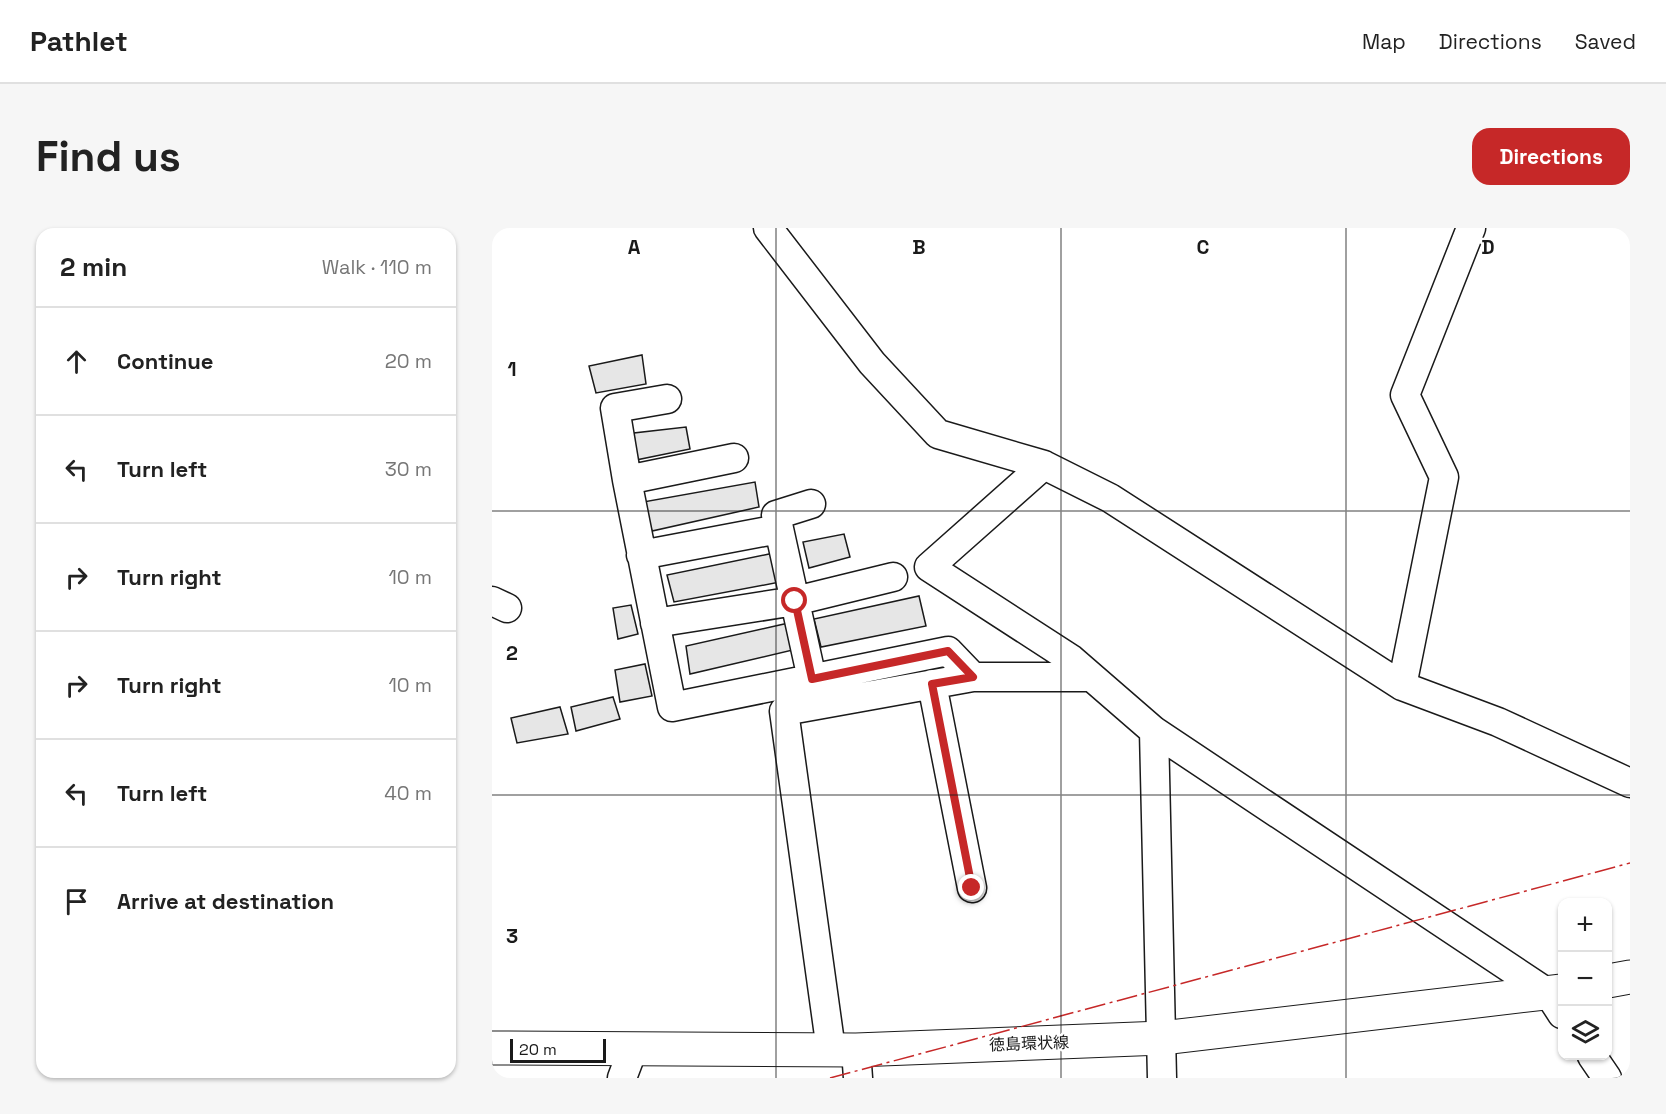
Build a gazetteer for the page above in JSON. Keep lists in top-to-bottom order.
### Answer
{
  "streets": {
    "main road": ["徳島環状線"]
  },
  "scale_bar": "20 m",
  "page": {
    "header": "Pathlet",
    "nav": ["Map", "Directions", "Saved"],
    "buttons": "Directions",
    "title": "Find us",
    "heading": ["2 min", "Walk · 110 m"],
    "list": [
      ["Continue", "20 m"],
      ["Turn left", "30 m"],
      ["Turn right", "10 m"],
      ["Turn right", "10 m"],
      ["Turn left", "40 m"],
      "Arrive at destination"
    ],
    "map_buttons": ["+", "−"],
    "scale": "20 m"
  },
  "grid": {
    "columns": [
      "A",
      "B",
      "C",
      "D"
    ],
    "rows": ["1", "2", "3"]
  }
}
